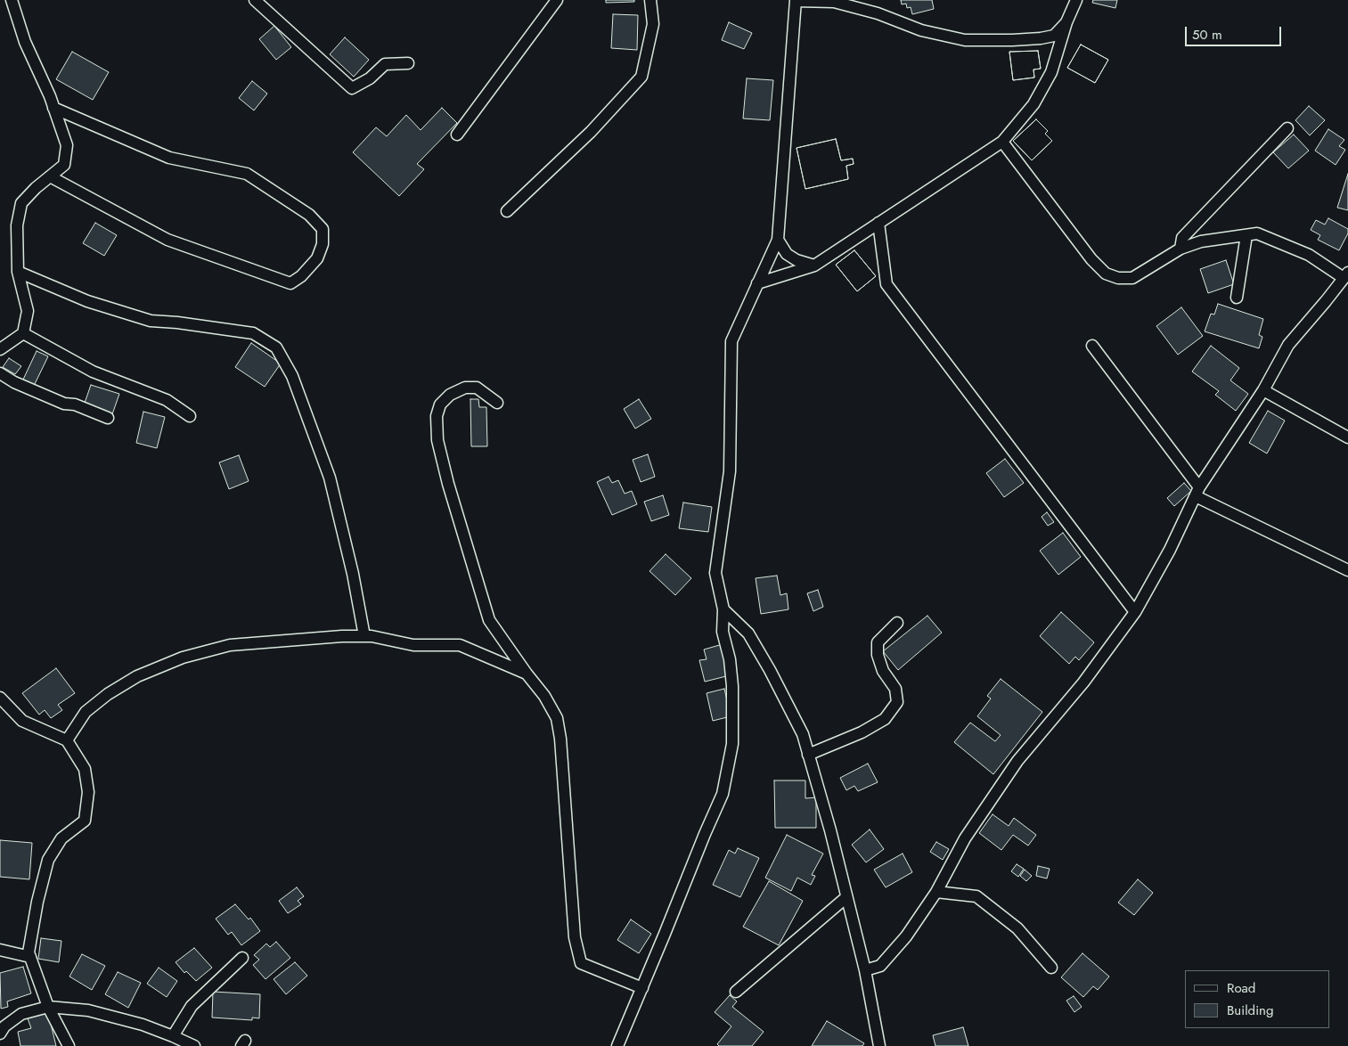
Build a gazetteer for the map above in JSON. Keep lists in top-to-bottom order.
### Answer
{
  "legend": ["Road", "Building"],
  "scale_bar": "50 m"
}
